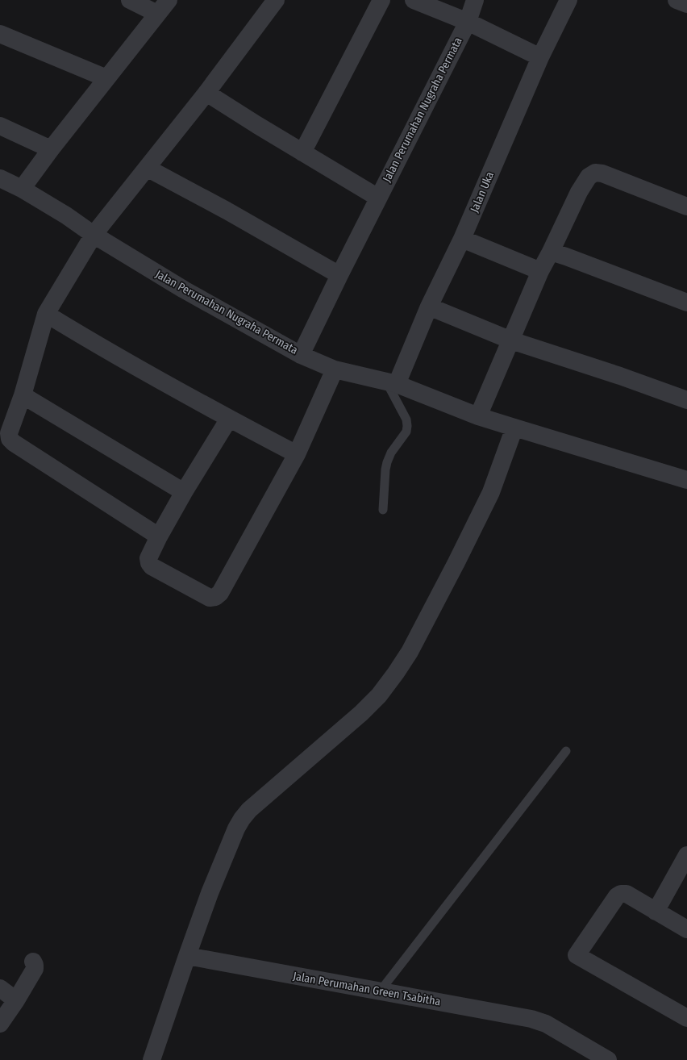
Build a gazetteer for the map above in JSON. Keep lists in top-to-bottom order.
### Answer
{
  "streets": {
    "street": ["Jalan Perumahan Nugraha Permata", "Jalan Uka", "Jalan Perumahan Green Tsabitha"]
  }
}
